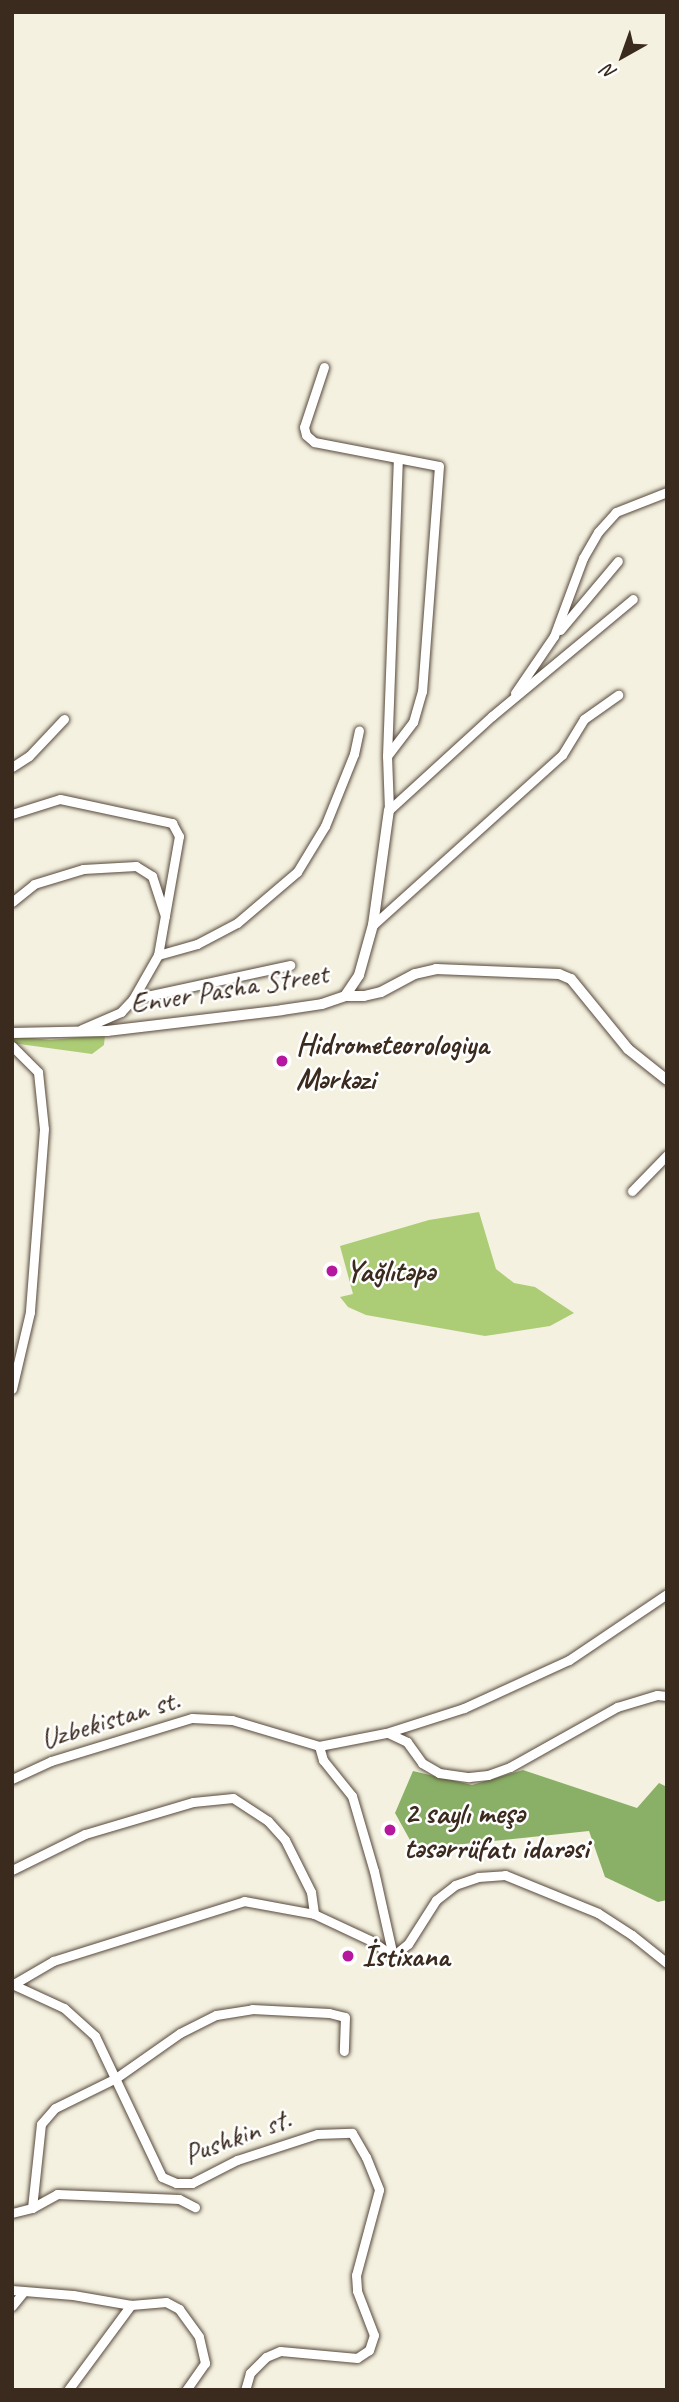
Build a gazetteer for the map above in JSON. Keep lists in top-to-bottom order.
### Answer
{
  "streets": {
    "street": ["Enver Pasha Street", "Uzbekistan st.", "Pushkin st."]
  },
  "places": [
    "Hidrometeorologiya Mərkəzi",
    "Yağlıtəpə",
    "2 saylı meşə təsərrüfatı idarəsi",
    "İstixana"
  ],
  "north": "bottom left"
}
